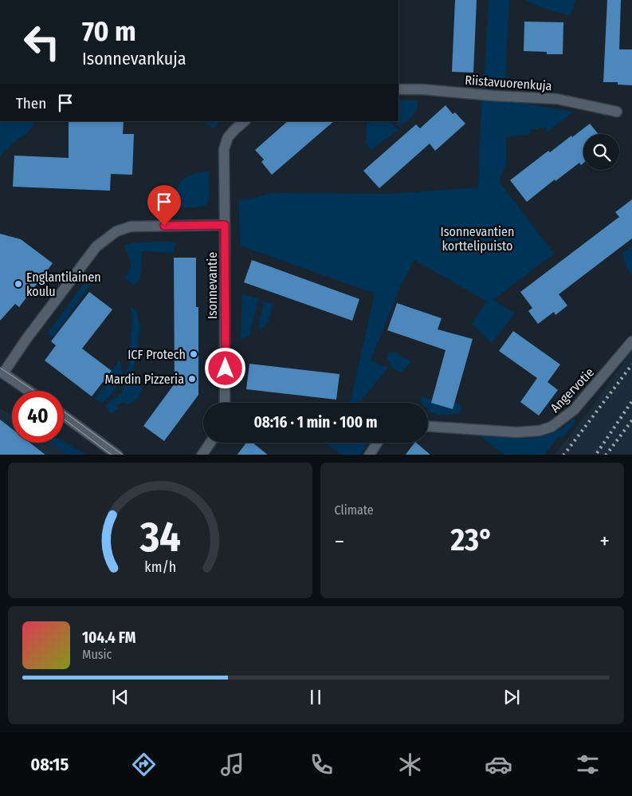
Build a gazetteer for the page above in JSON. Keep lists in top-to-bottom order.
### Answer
{
  "streets": {
    "street": ["Riistavuorenkuja", "Isonnevantie", "Angervotie"]
  },
  "parks": ["Isonnevantien korttelipuisto"],
  "places": ["Englantilainen koulu", "ICF Protech", "Mardin Pizzeria"],
  "page": {
    "turn": ["70 m", "Isonnevankuja"],
    "then": "Then",
    "limit": "40",
    "trip": "08:16 · 1 min · 100 m",
    "tile": "Climate",
    "heat": ["−", "23°", "+"],
    "song": ["104.4 FM", "Music"],
    "tabs": "08:15",
    "gauge": ["34", "km/h"]
  }
}
